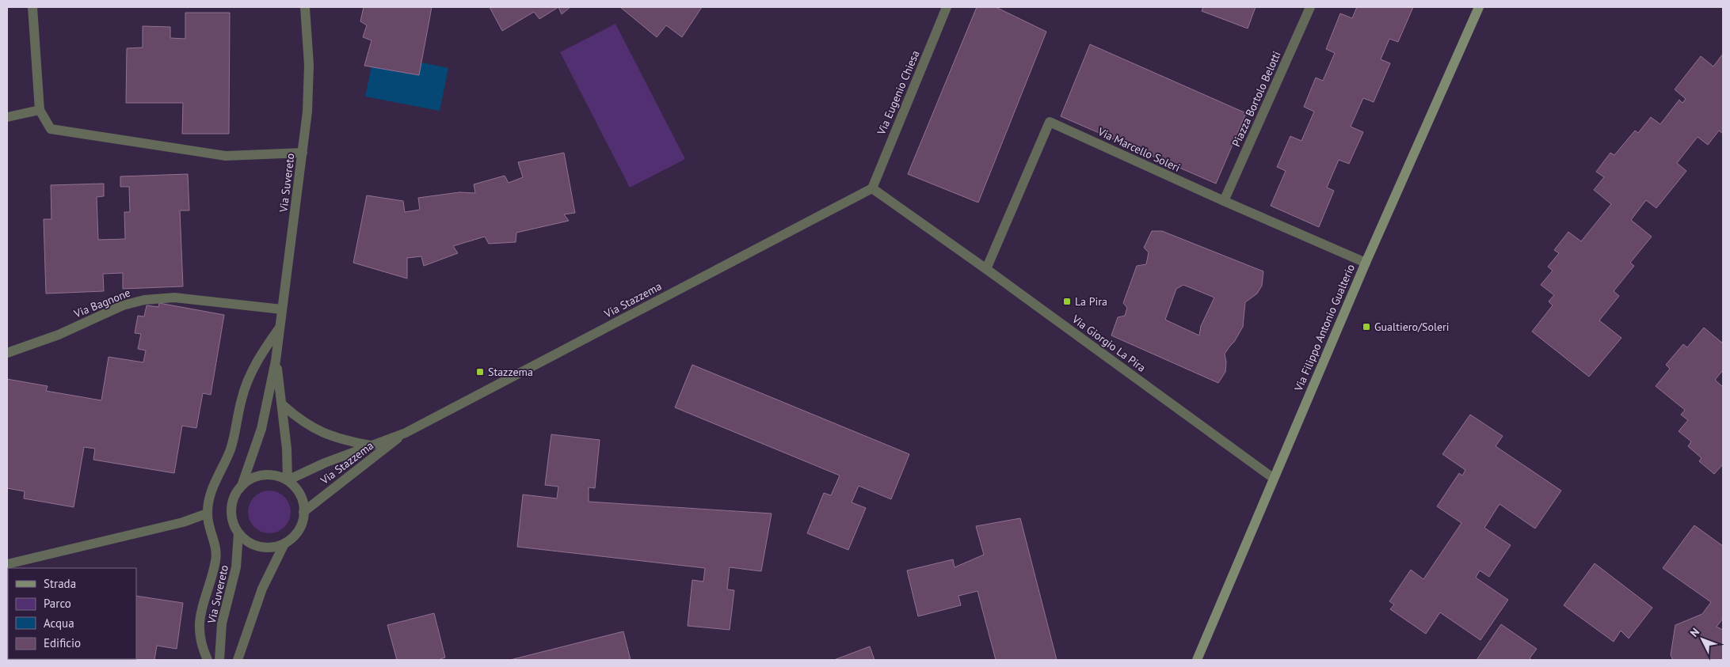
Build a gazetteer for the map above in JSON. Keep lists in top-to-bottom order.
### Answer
{
  "streets": {
    "street": [
      "Via Eugenio Chiesa",
      "Piazza Bortolo Belotti",
      "Via Marcello Soleri",
      "Via Suvereto",
      "Via Stazzema",
      "Via Bagnone",
      "Via Filippo Antonio Gualterio",
      "Via Giorgio La Pira"
    ]
  },
  "crossings": [
    ["Via Eugenio Chiesa", "Via Stazzema"],
    ["Via Eugenio Chiesa", "Via Giorgio La Pira"],
    ["Piazza Bortolo Belotti", "Via Marcello Soleri"],
    ["Via Marcello Soleri", "Via Filippo Antonio Gualterio"],
    ["Via Marcello Soleri", "Via Giorgio La Pira"],
    ["Via Suvereto", "Via Stazzema"],
    ["Via Suvereto", "Via Bagnone"],
    ["Via Stazzema", "Via Giorgio La Pira"],
    ["Via Filippo Antonio Gualterio", "Via Giorgio La Pira"]
  ],
  "places": {
    "transit": ["La Pira", "Gualtiero/Soleri", "Stazzema"]
  },
  "legend": [
    "Strada",
    "Parco",
    "Acqua",
    "Edificio"
  ],
  "north": "top left"
}
